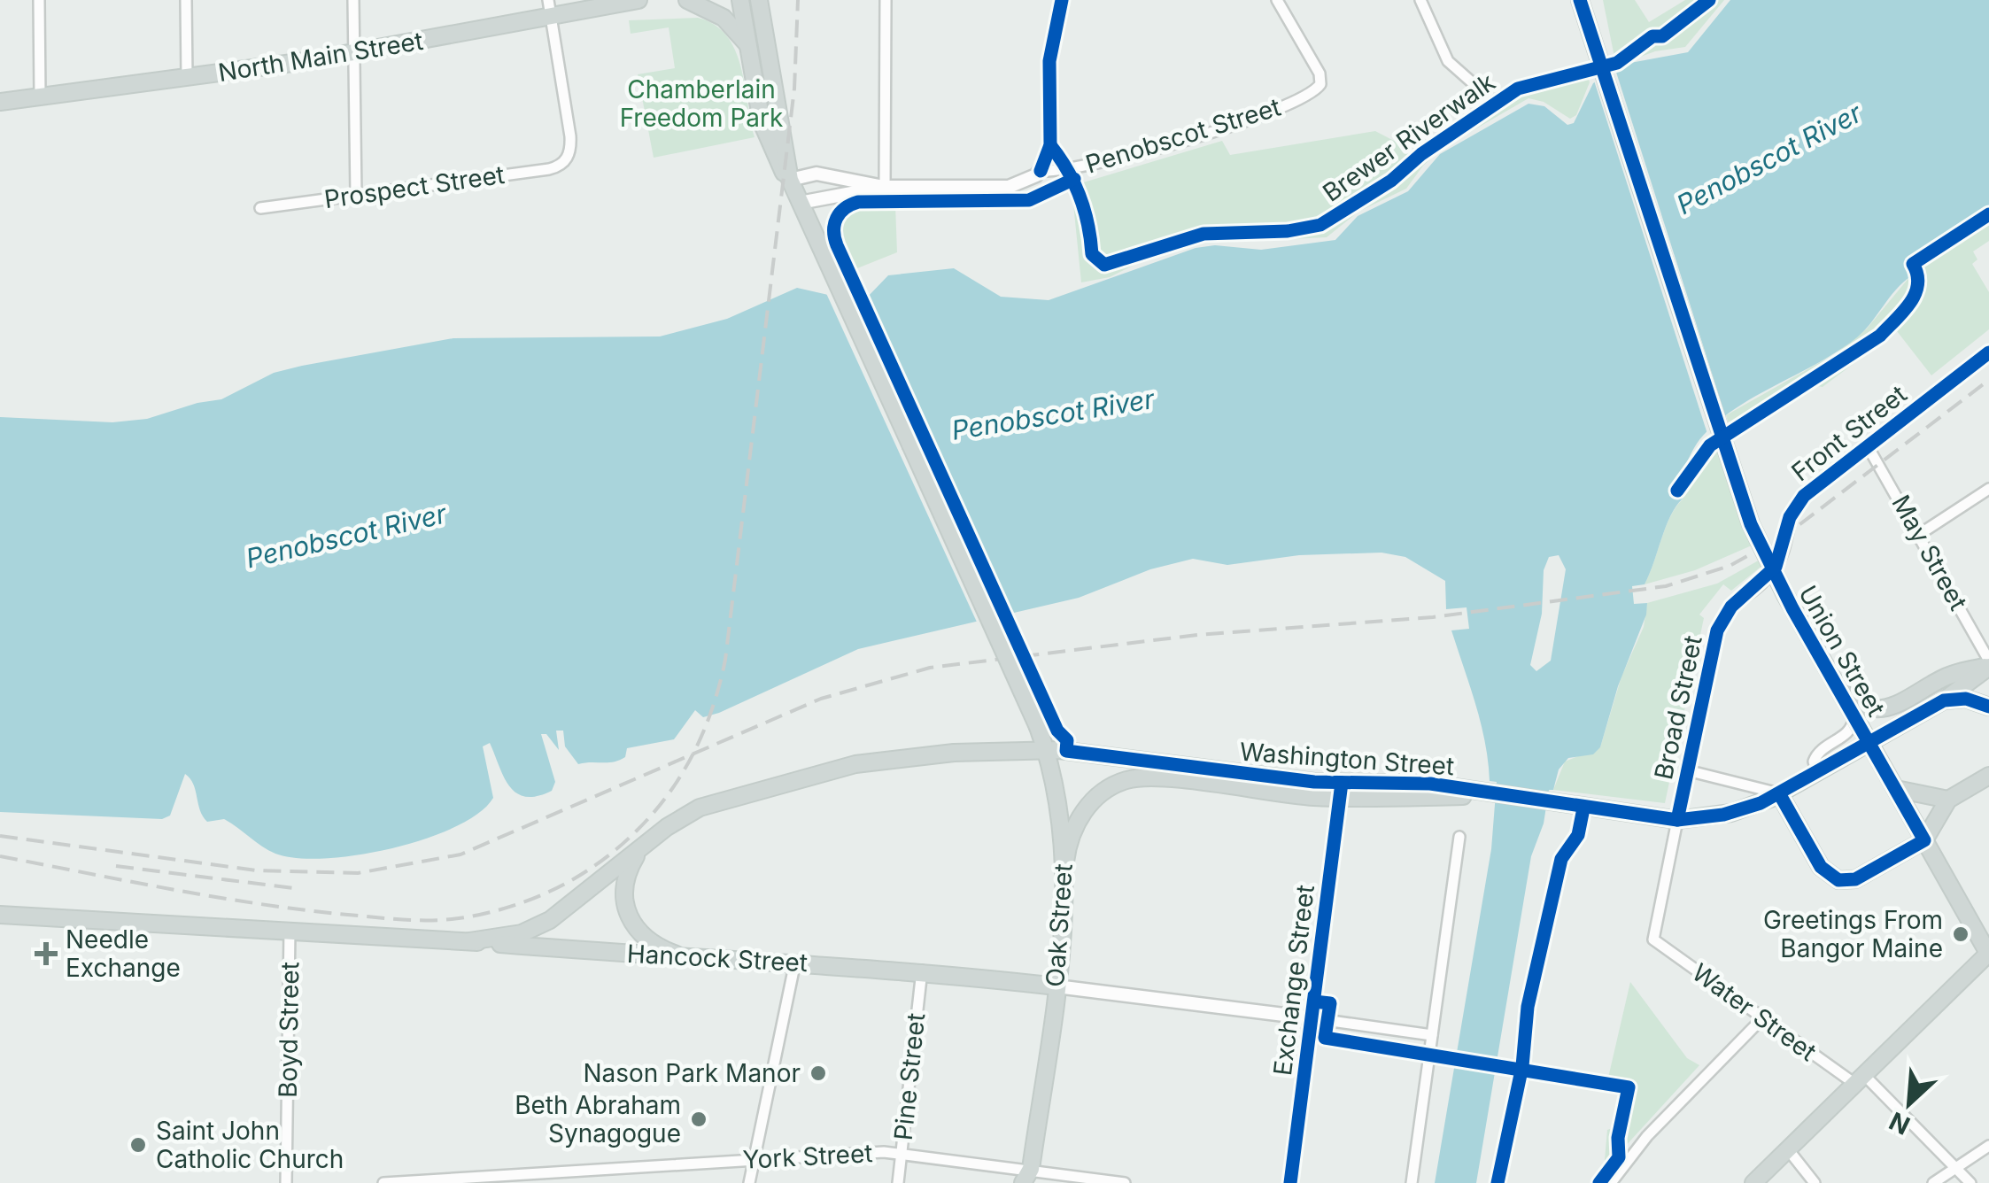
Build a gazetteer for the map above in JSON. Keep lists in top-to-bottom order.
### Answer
{
  "streets": {
    "main road": [
      "North Main Street",
      "Union Street",
      "Washington Street",
      "Oak Street",
      "Hancock Street"
    ],
    "street": [
      "Penobscot Street",
      "Prospect Street",
      "Front Street",
      "May Street",
      "Broad Street",
      "Exchange Street",
      "Water Street",
      "Boyd Street",
      "Pine Street",
      "York Street"
    ],
    "cycle path": ["Brewer Riverwalk"]
  },
  "crossings": [
    ["North Main Street", "Prospect Street"],
    ["Front Street", "May Street"],
    ["Front Street", "Broad Street"],
    ["May Street", "Washington Street"],
    ["Broad Street", "Washington Street"],
    ["Broad Street", "Water Street"],
    ["Washington Street", "Oak Street"],
    ["Washington Street", "Hancock Street"],
    ["Washington Street", "Exchange Street"],
    ["Oak Street", "Hancock Street"],
    ["Oak Street", "York Street"],
    ["Hancock Street", "Exchange Street"],
    ["Hancock Street", "Boyd Street"],
    ["Hancock Street", "Pine Street"],
    ["Pine Street", "York Street"]
  ],
  "water": ["Penobscot River"],
  "parks": ["Chamberlain Freedom Park"],
  "places": {
    "other": [
      "Greetings From Bangor Maine",
      "Nason Park Manor",
      "Beth Abraham Synagogue",
      "Saint John Catholic Church"
    ],
    "health": ["Needle Exchange"]
  },
  "north": "bottom left"
}
